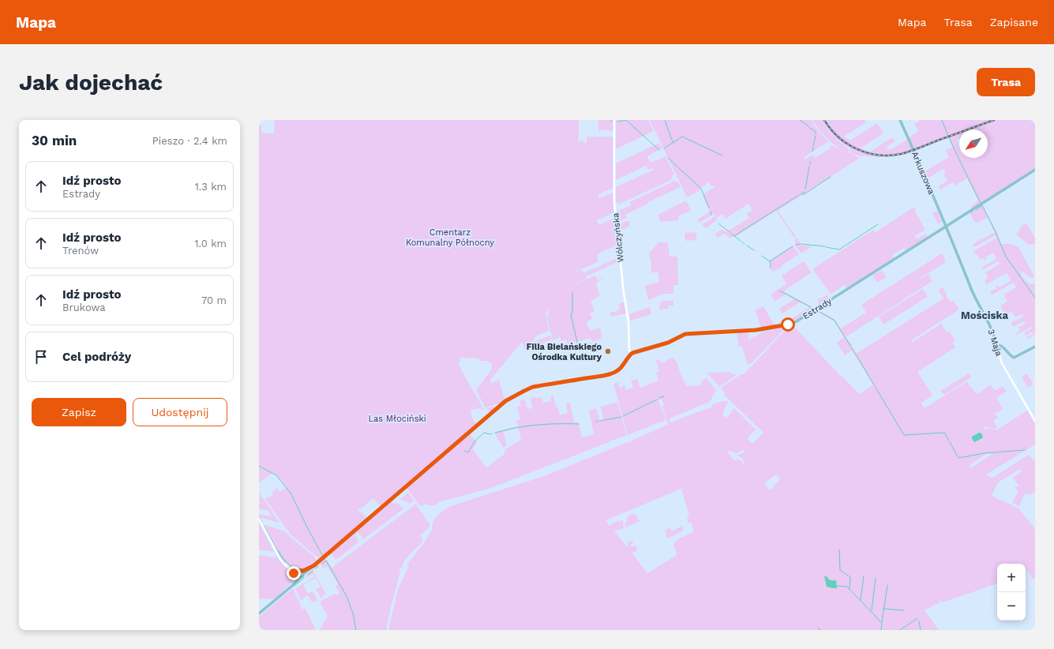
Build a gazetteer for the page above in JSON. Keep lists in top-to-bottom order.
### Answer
{
  "streets": {
    "main road": ["Arkuszowa", "Estrady", "3 Maja"],
    "street": ["Wólczyńska"]
  },
  "crossings": [
    ["Arkuszowa", "Estrady"],
    ["Arkuszowa", "3 Maja"],
    ["Wólczyńska", "Estrady"],
    ["Estrady", "3 Maja"]
  ],
  "districts": ["Mościska"],
  "parks": ["Cmentarz Komunalny Północny", "Las Młociński"],
  "places": ["Filia Bielańskiego Ośrodka Kultury"],
  "north": "bottom left",
  "page": {
    "header": "Mapa",
    "nav": ["Mapa", "Trasa", "Zapisane"],
    "buttons": [
      "Trasa",
      ["Zapisz", "Udostępnij"]
    ],
    "title": "Jak dojechać",
    "heading": ["30 min", "Pieszo · 2.4 km"],
    "list": [
      ["Idź prosto", "Estrady", "1.3 km"],
      ["Idź prosto", "Trenów", "1.0 km"],
      ["Idź prosto", "Brukowa", "70 m"],
      "Cel podróży"
    ],
    "map_buttons": ["+", "−"]
  }
}
